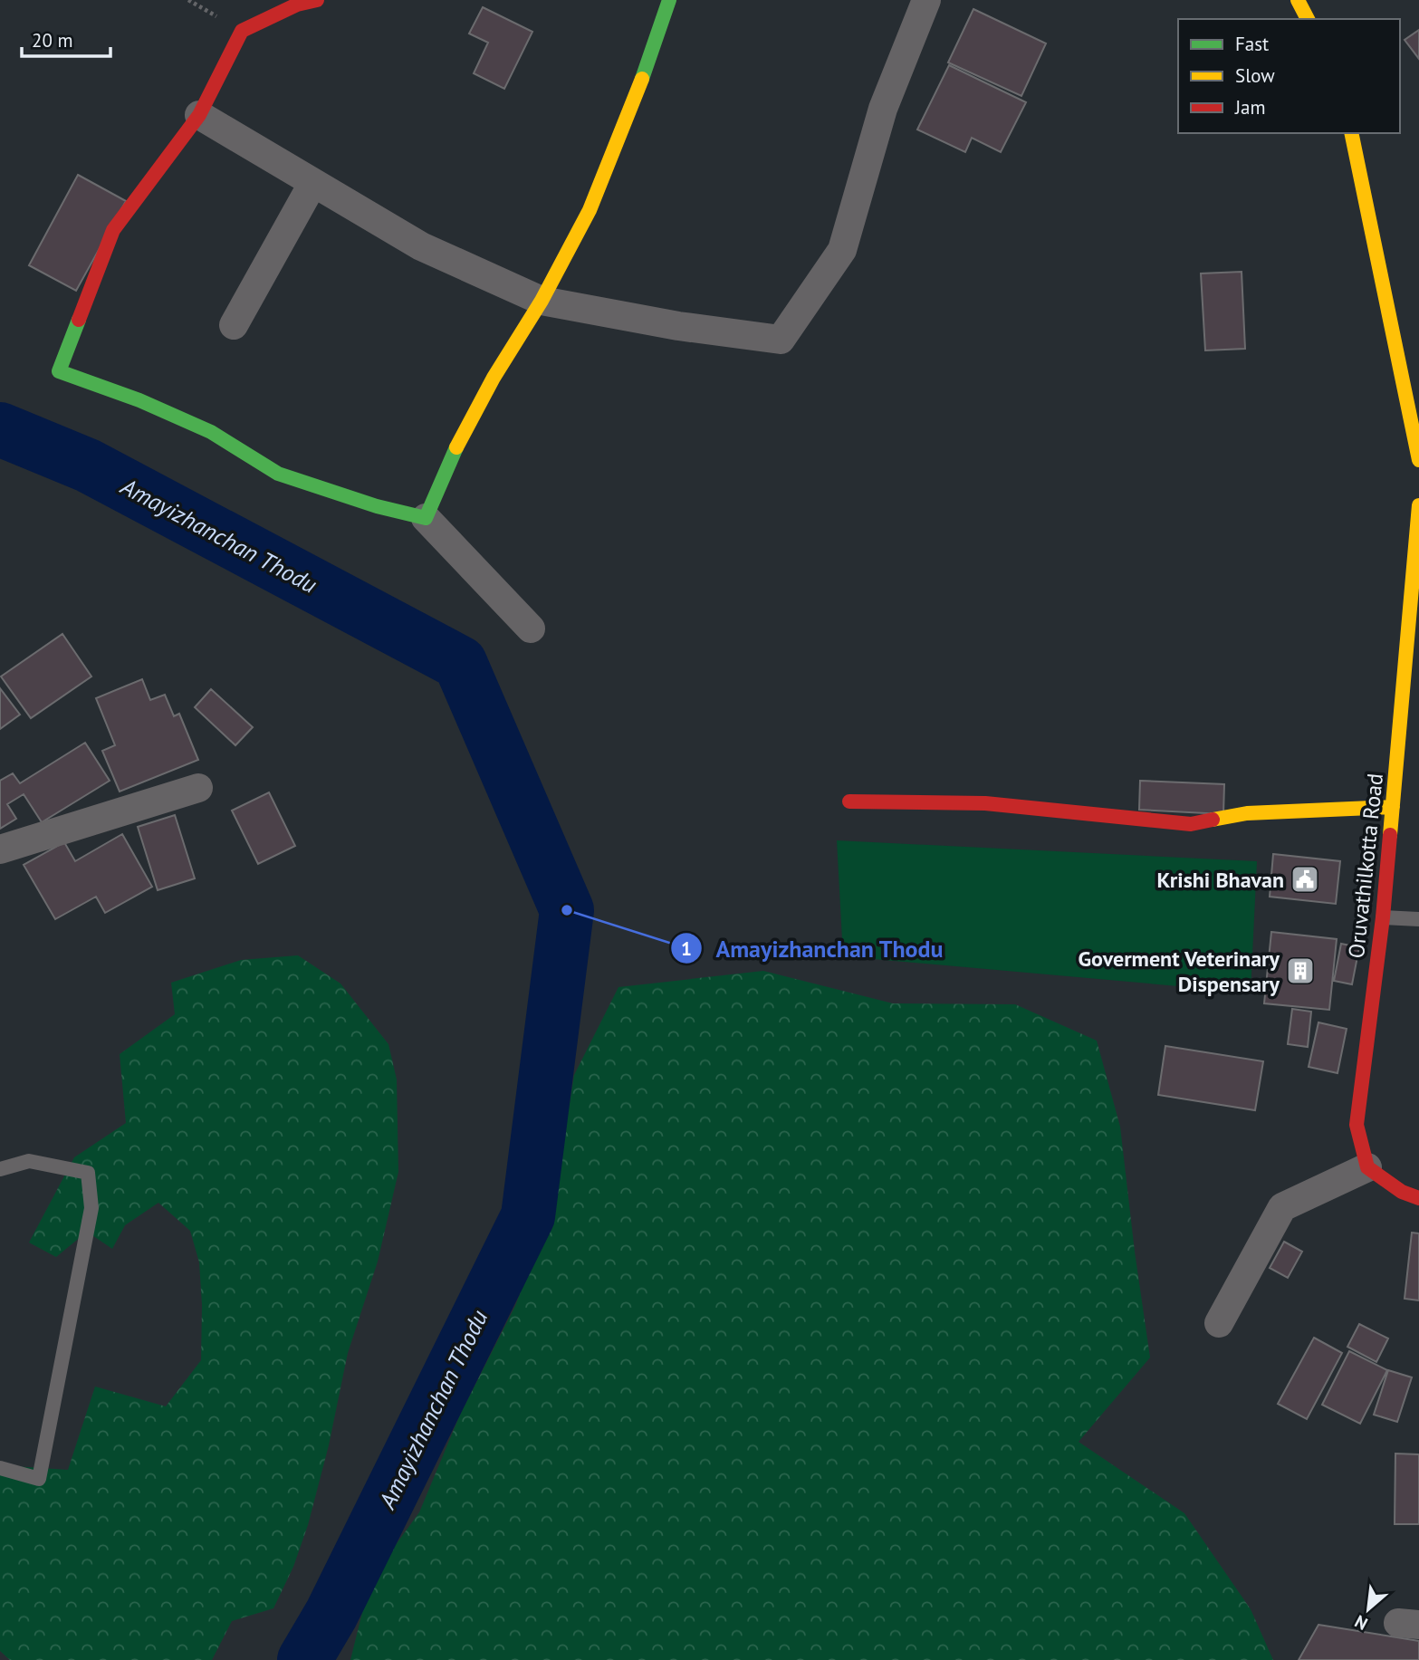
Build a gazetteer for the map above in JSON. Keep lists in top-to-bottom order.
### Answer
{
  "streets": {
    "street": ["Oruvathilkotta Road"]
  },
  "water": ["Amayizhanchan Thodu"],
  "places": {
    "public building": ["Krishi Bhavan"],
    "other": ["Amayizhanchan Thodu"],
    "building": ["Goverment Veterinary Dispensary"]
  },
  "legend": ["Fast", "Slow", "Jam"],
  "scale_bar": "20 m",
  "north": "bottom left"
}
